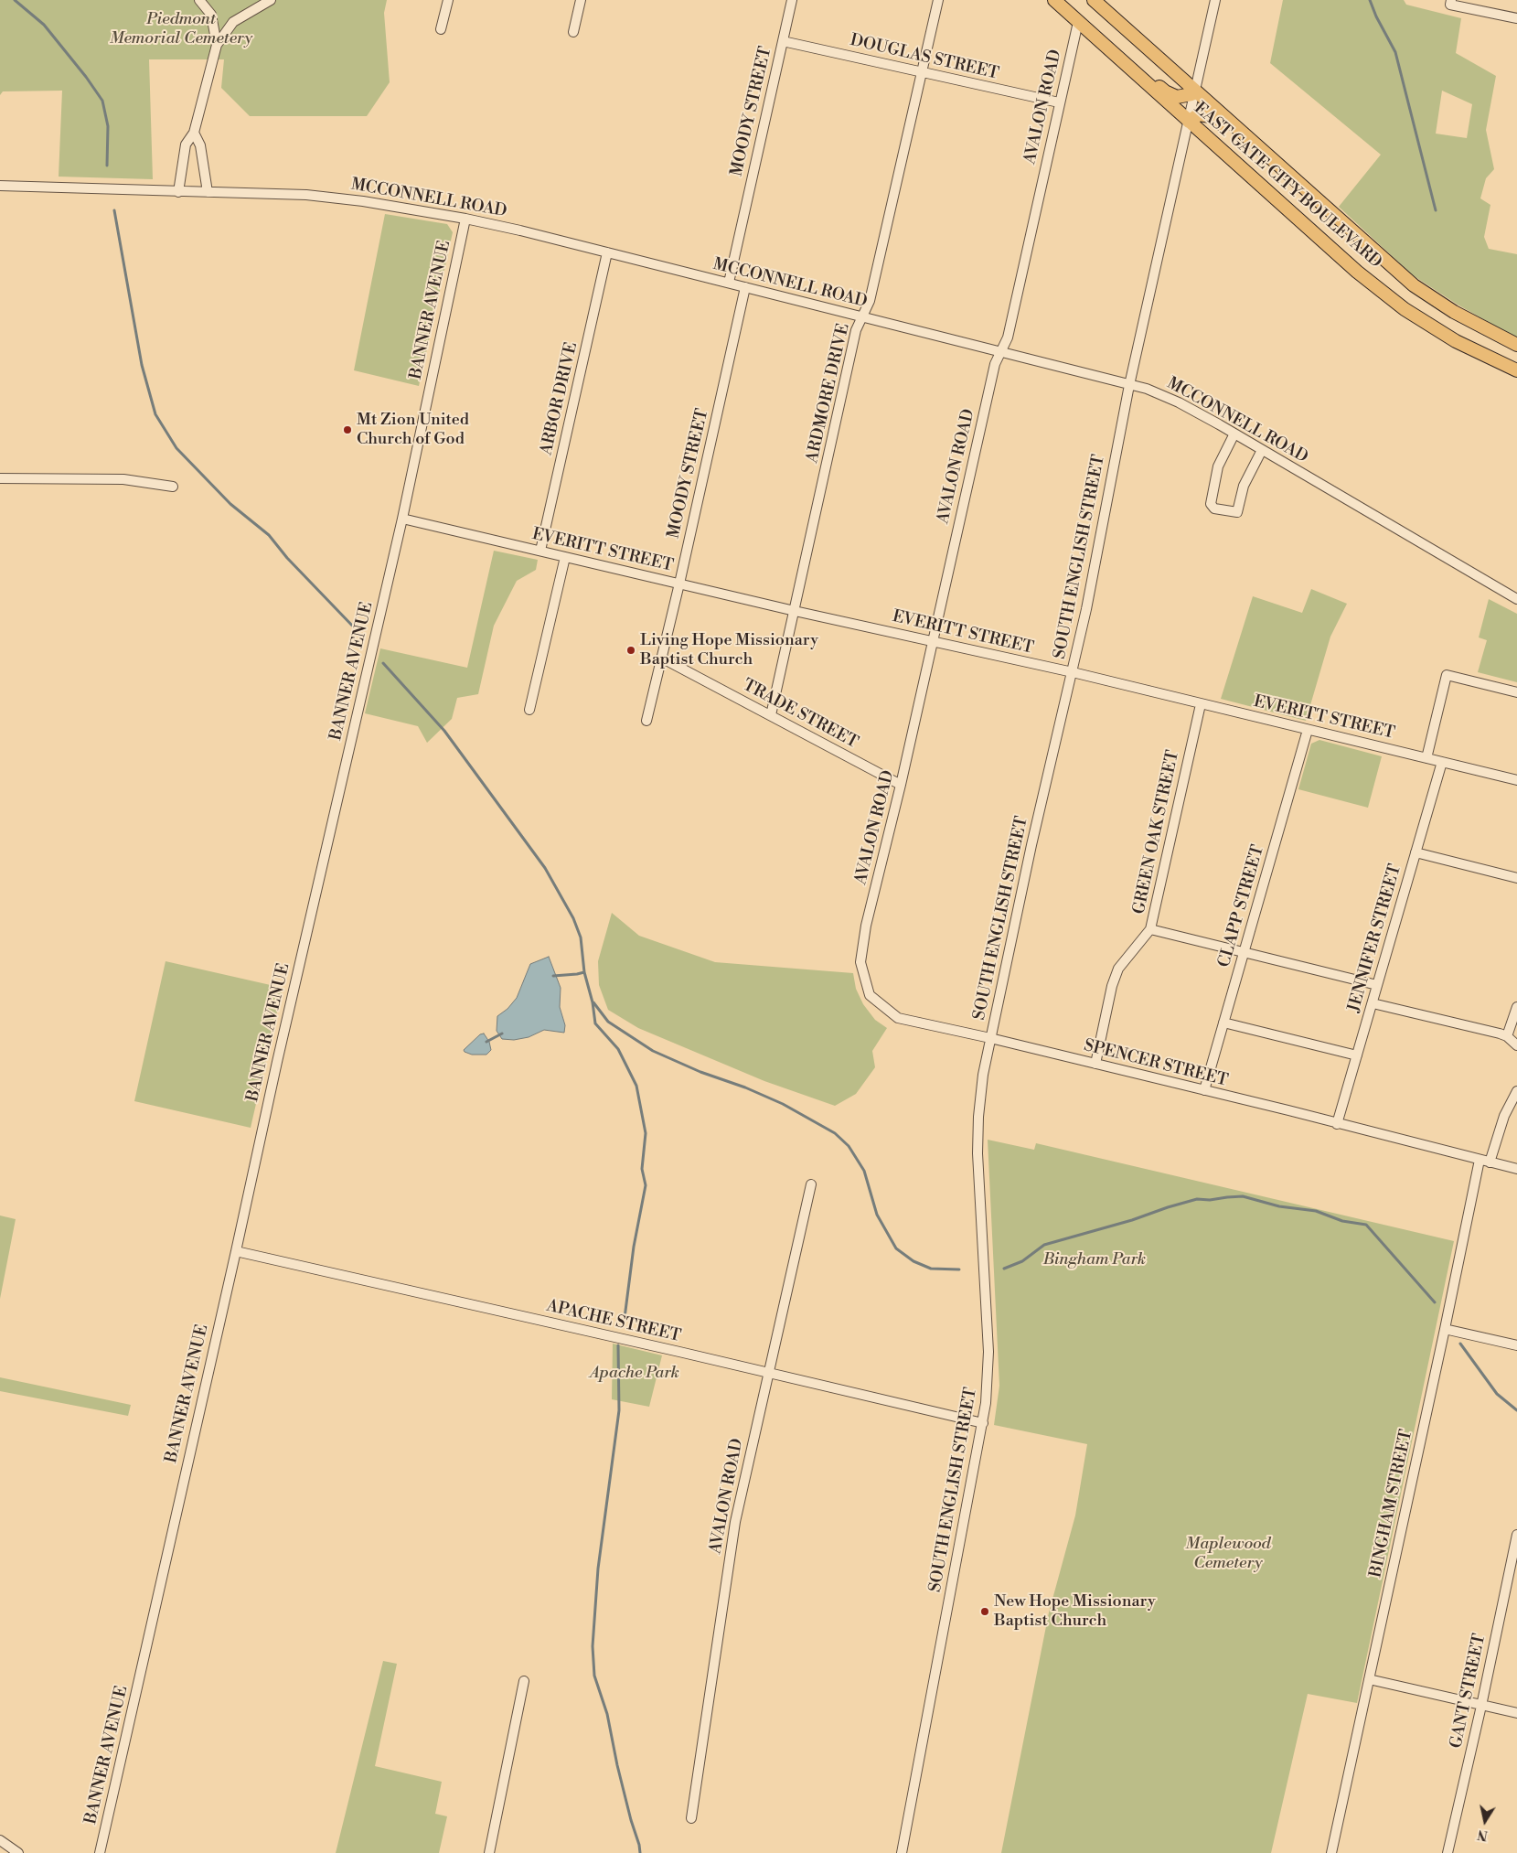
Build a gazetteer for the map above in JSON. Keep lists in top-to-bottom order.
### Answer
{
  "streets": {
    "main road": ["EAST GATE CITY BOULEVARD"],
    "street": [
      "DOUGLAS STREET",
      "AVALON ROAD",
      "MOODY STREET",
      "MCCONNELL ROAD",
      "BANNER AVENUE",
      "ARDMORE DRIVE",
      "ARBOR DRIVE",
      "EVERITT STREET",
      "SOUTH ENGLISH STREET",
      "TRADE STREET",
      "GREEN OAK STREET",
      "CLAPP STREET",
      "JENNIFER STREET",
      "SPENCER STREET",
      "APACHE STREET",
      "BINGHAM STREET",
      "GANT STREET"
    ]
  },
  "crossings": [
    ["DOUGLAS STREET", "AVALON ROAD"],
    ["DOUGLAS STREET", "MOODY STREET"],
    ["DOUGLAS STREET", "ARDMORE DRIVE"],
    ["AVALON ROAD", "EAST GATE CITY BOULEVARD"],
    ["AVALON ROAD", "MCCONNELL ROAD"],
    ["AVALON ROAD", "EVERITT STREET"],
    ["AVALON ROAD", "TRADE STREET"],
    ["AVALON ROAD", "SPENCER STREET"],
    ["AVALON ROAD", "APACHE STREET"],
    ["MOODY STREET", "MCCONNELL ROAD"],
    ["MOODY STREET", "EVERITT STREET"],
    ["MOODY STREET", "TRADE STREET"],
    ["EAST GATE CITY BOULEVARD", "SOUTH ENGLISH STREET"],
    ["MCCONNELL ROAD", "BANNER AVENUE"],
    ["MCCONNELL ROAD", "ARDMORE DRIVE"],
    ["MCCONNELL ROAD", "ARBOR DRIVE"],
    ["MCCONNELL ROAD", "SOUTH ENGLISH STREET"],
    ["BANNER AVENUE", "EVERITT STREET"],
    ["BANNER AVENUE", "APACHE STREET"],
    ["ARDMORE DRIVE", "EVERITT STREET"],
    ["ARDMORE DRIVE", "TRADE STREET"],
    ["ARBOR DRIVE", "EVERITT STREET"],
    ["EVERITT STREET", "SOUTH ENGLISH STREET"],
    ["EVERITT STREET", "GREEN OAK STREET"],
    ["EVERITT STREET", "CLAPP STREET"],
    ["EVERITT STREET", "JENNIFER STREET"],
    ["SOUTH ENGLISH STREET", "SPENCER STREET"],
    ["SOUTH ENGLISH STREET", "APACHE STREET"],
    ["GREEN OAK STREET", "SPENCER STREET"],
    ["CLAPP STREET", "SPENCER STREET"],
    ["JENNIFER STREET", "SPENCER STREET"],
    ["SPENCER STREET", "BINGHAM STREET"]
  ],
  "parks": [
    "Piedmont Memorial Cemetery",
    "Bingham Park",
    "Apache Park",
    "Maplewood Cemetery"
  ],
  "places": ["Mt Zion United Church of God", "Living Hope Missionary Baptist Church", "New Hope Missionary Baptist Church"],
  "north": "bottom"
}
